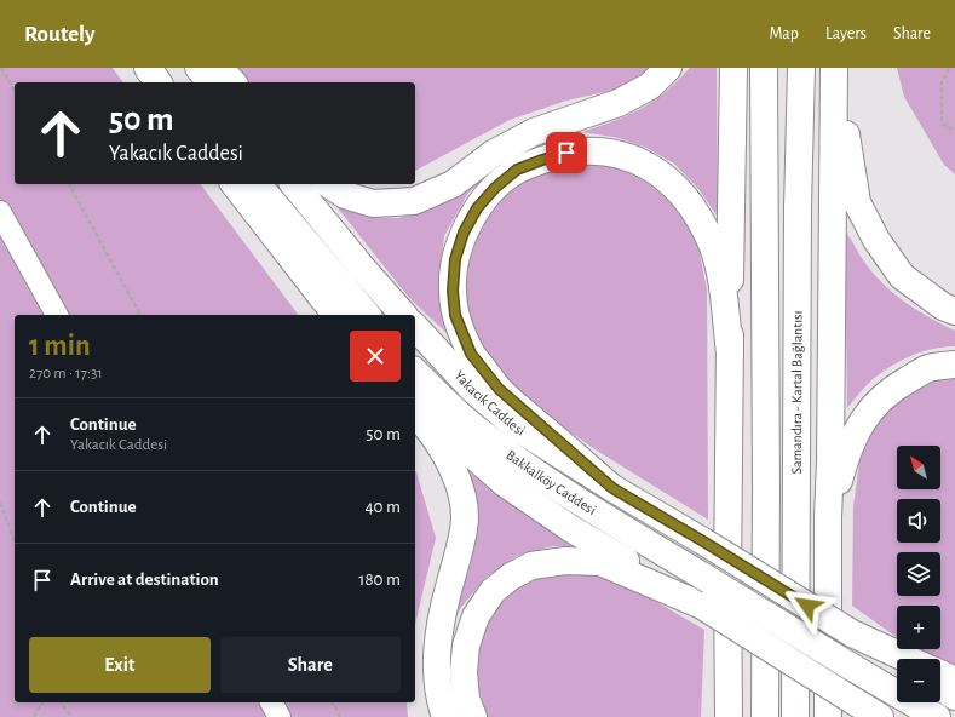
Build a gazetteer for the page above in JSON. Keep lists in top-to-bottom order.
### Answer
{
  "streets": {
    "main road": ["Samandıra - Kartal Bağlantısı", "Yakacık Caddesi", "Bakkalköy Caddesi"]
  },
  "north": "top left",
  "page": {
    "header": "Routely",
    "nav": ["Map", "Layers", "Share"],
    "turn": ["50 m", "Yakacık Caddesi"],
    "heading": ["1 min", "270 m · 17:31"],
    "list": [
      {
        "name": "Continue",
        "note": "Yakacık Caddesi",
        "value": "50 m"
      },
      {
        "name": "Continue",
        "value": "40 m"
      },
      {
        "name": "Arrive at destination",
        "value": "180 m"
      }
    ],
    "map_buttons": ["+", "−"],
    "buttons": ["Exit", "Share"]
  }
}
